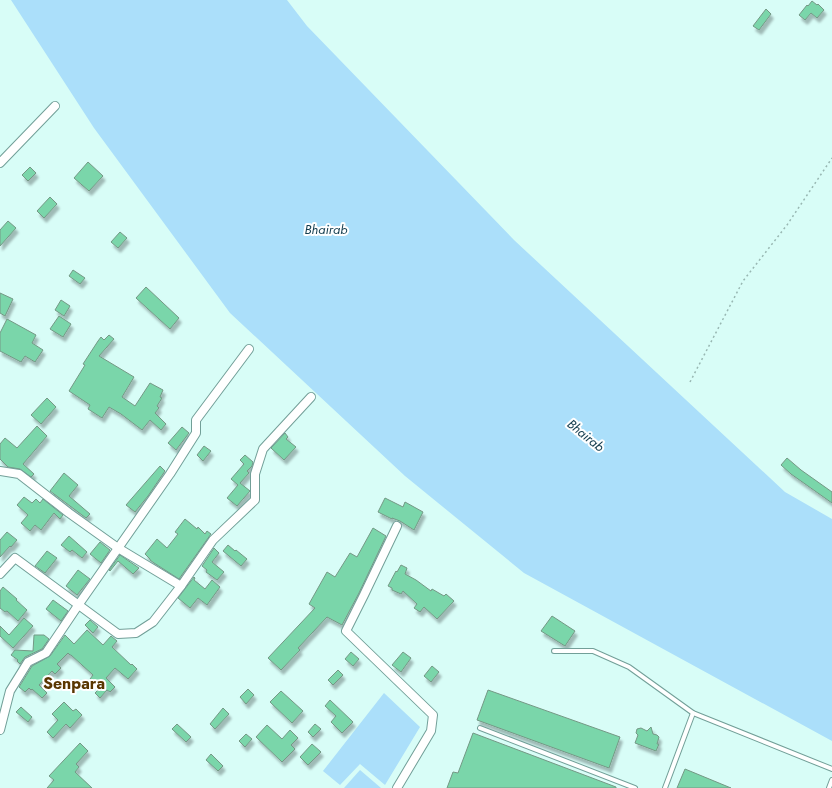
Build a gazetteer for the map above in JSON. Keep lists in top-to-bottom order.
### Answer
{
  "districts": ["Senpara"],
  "water": ["Bhairab"]
}
